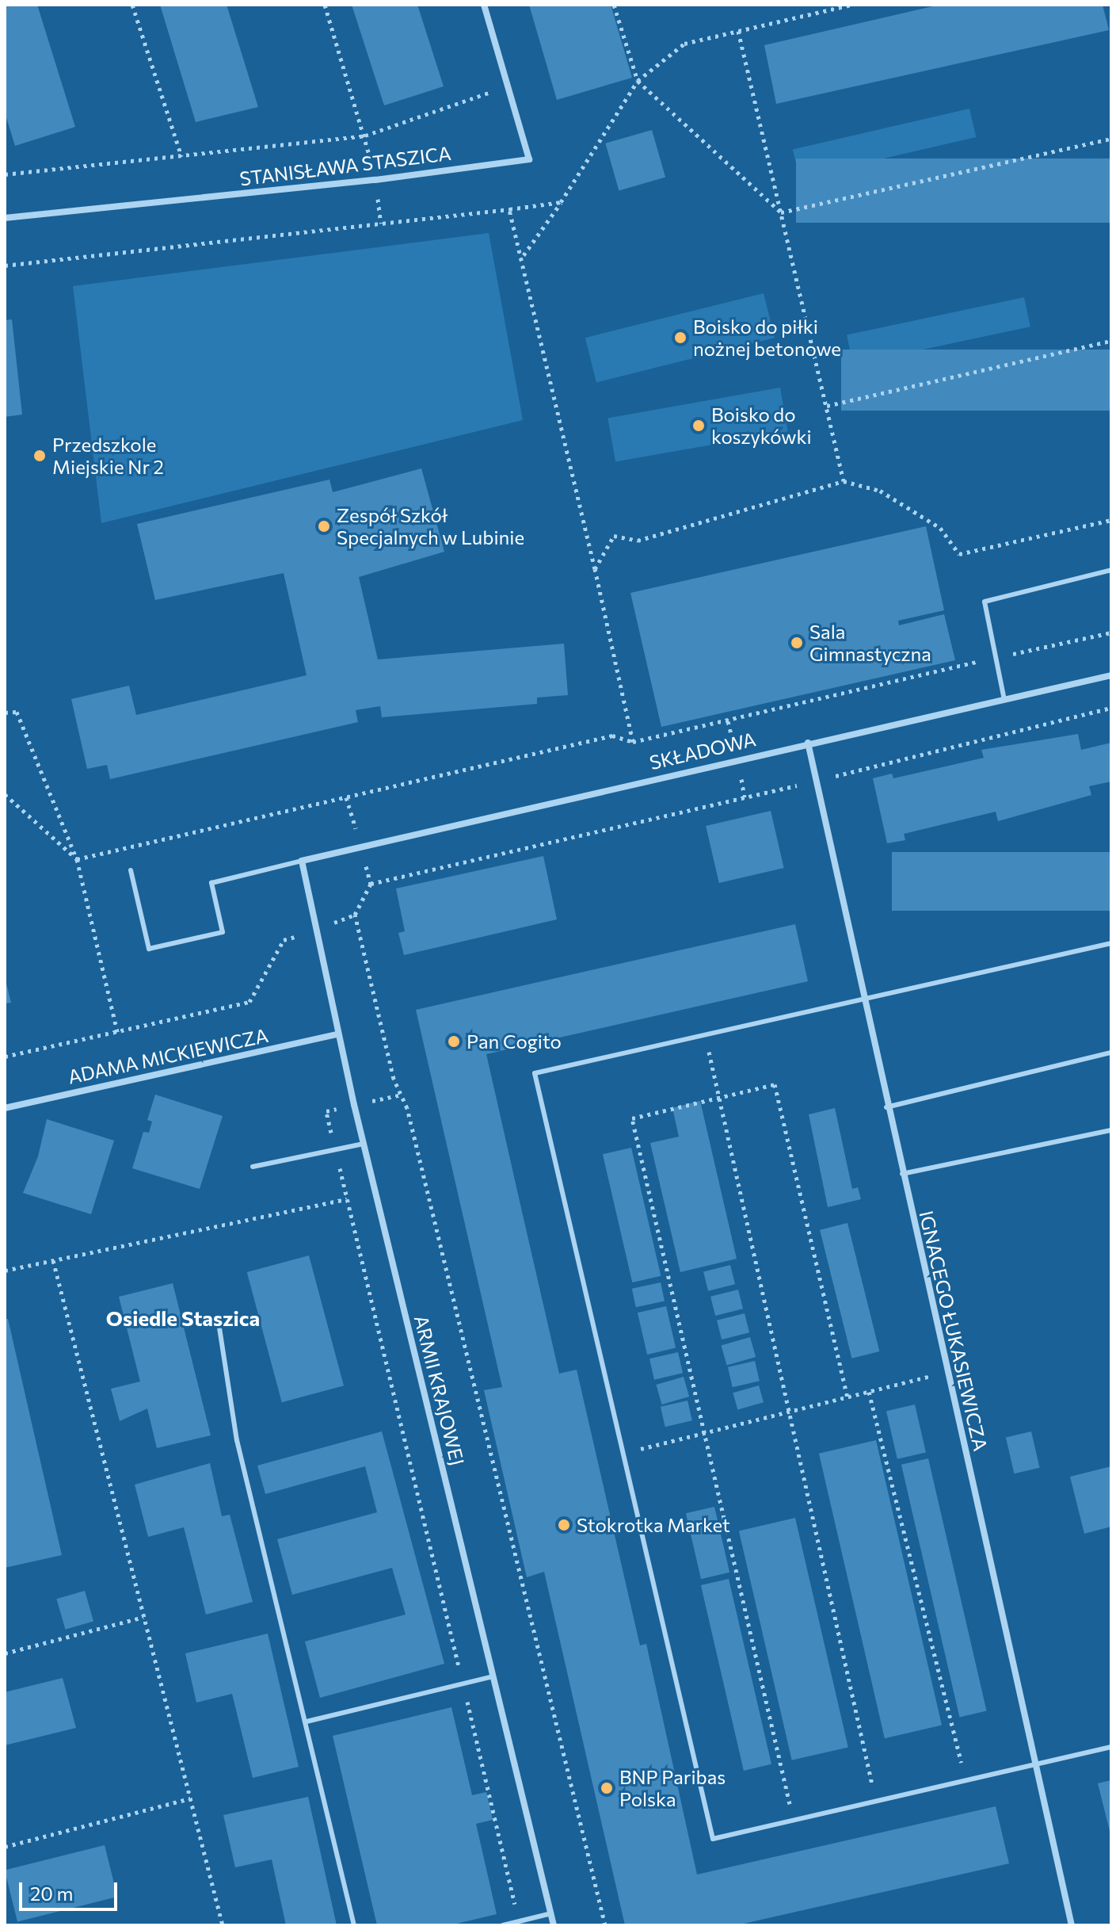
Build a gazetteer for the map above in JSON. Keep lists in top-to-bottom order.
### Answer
{
  "streets": {
    "street": [
      "STANISŁAWA STASZICA",
      "SKŁADOWA",
      "ADAMA MICKIEWICZA",
      "IGNACEGO ŁUKASIEWICZA",
      "ARMII KRAJOWEJ"
    ]
  },
  "crossings": [
    ["SKŁADOWA", "IGNACEGO ŁUKASIEWICZA"],
    ["SKŁADOWA", "ARMII KRAJOWEJ"],
    ["ADAMA MICKIEWICZA", "ARMII KRAJOWEJ"]
  ],
  "districts": ["Osiedle Staszica"],
  "places": [
    "Boisko do piłki nożnej betonowe",
    "Boisko do koszykówki",
    "Przedszkole Miejskie Nr 2",
    "Zespół Szkół Specjalnych w Lubinie",
    "Sala Gimnastyczna",
    "Pan Cogito",
    "Stokrotka Market",
    "BNP Paribas Polska"
  ],
  "scale_bar": "20 m"
}
